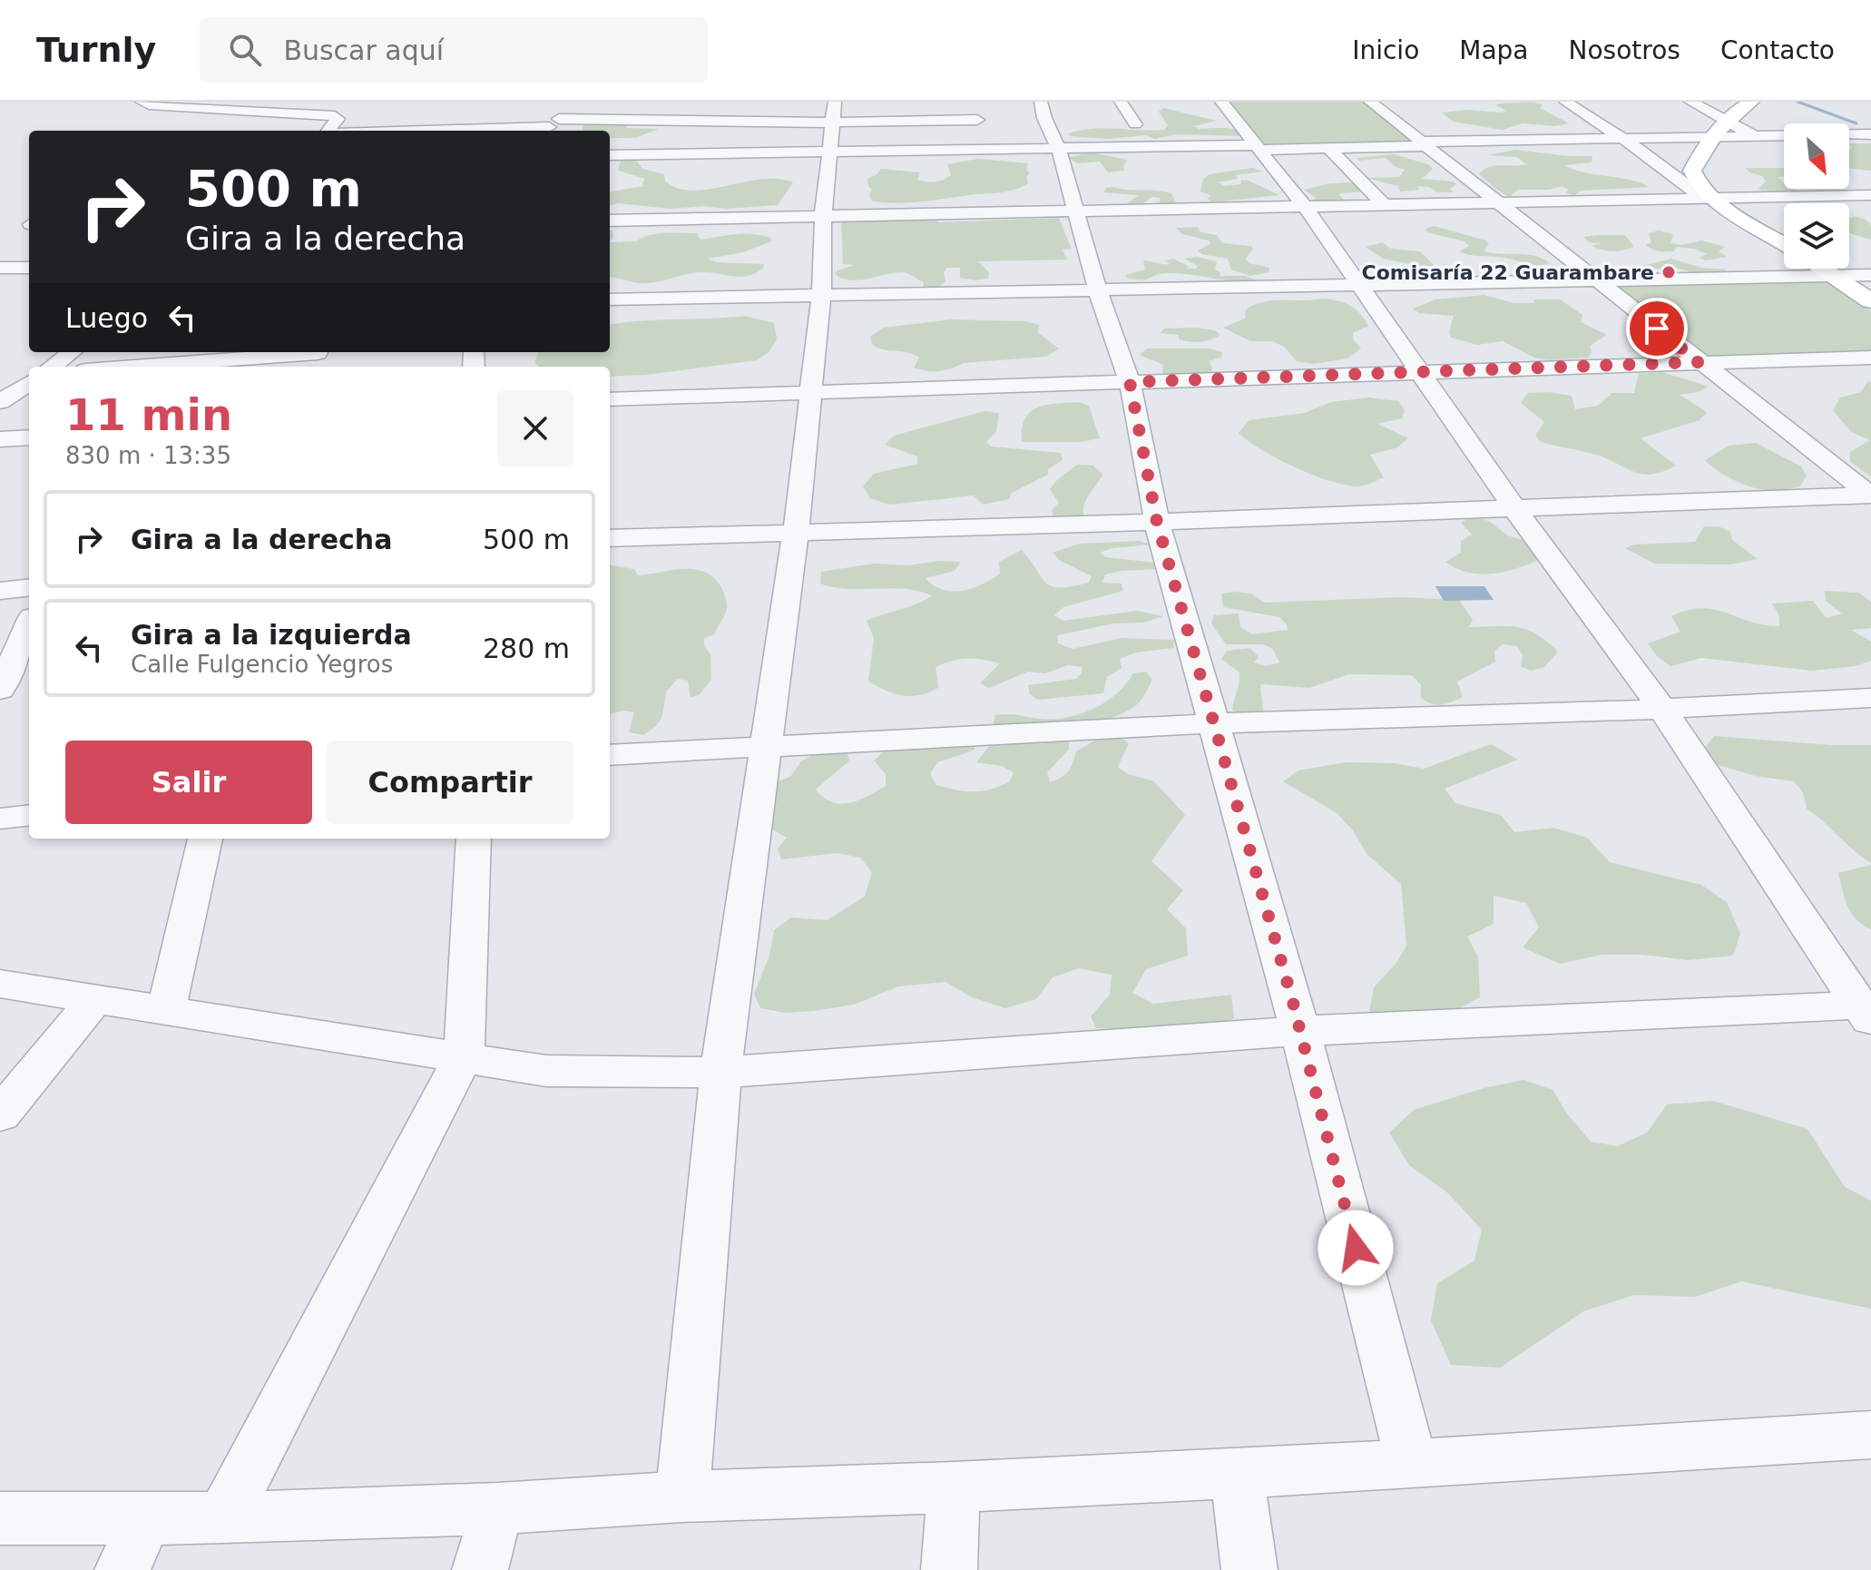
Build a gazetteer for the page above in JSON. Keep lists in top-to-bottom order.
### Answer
{
  "places": ["Comisaría 22 Guarambare"],
  "north": "bottom right",
  "page": {
    "header": "Turnly",
    "search": "Buscar aquí",
    "nav": [
      "Inicio",
      "Mapa",
      "Nosotros",
      "Contacto"
    ],
    "turn": ["500 m", "Gira a la derecha"],
    "then": "Luego",
    "heading": ["11 min", "830 m · 13:35"],
    "list": [
      {
        "name": "Gira a la derecha",
        "value": "500 m"
      },
      {
        "name": "Gira a la izquierda",
        "note": "Calle Fulgencio Yegros",
        "value": "280 m"
      }
    ],
    "buttons": ["Salir", "Compartir"]
  }
}
